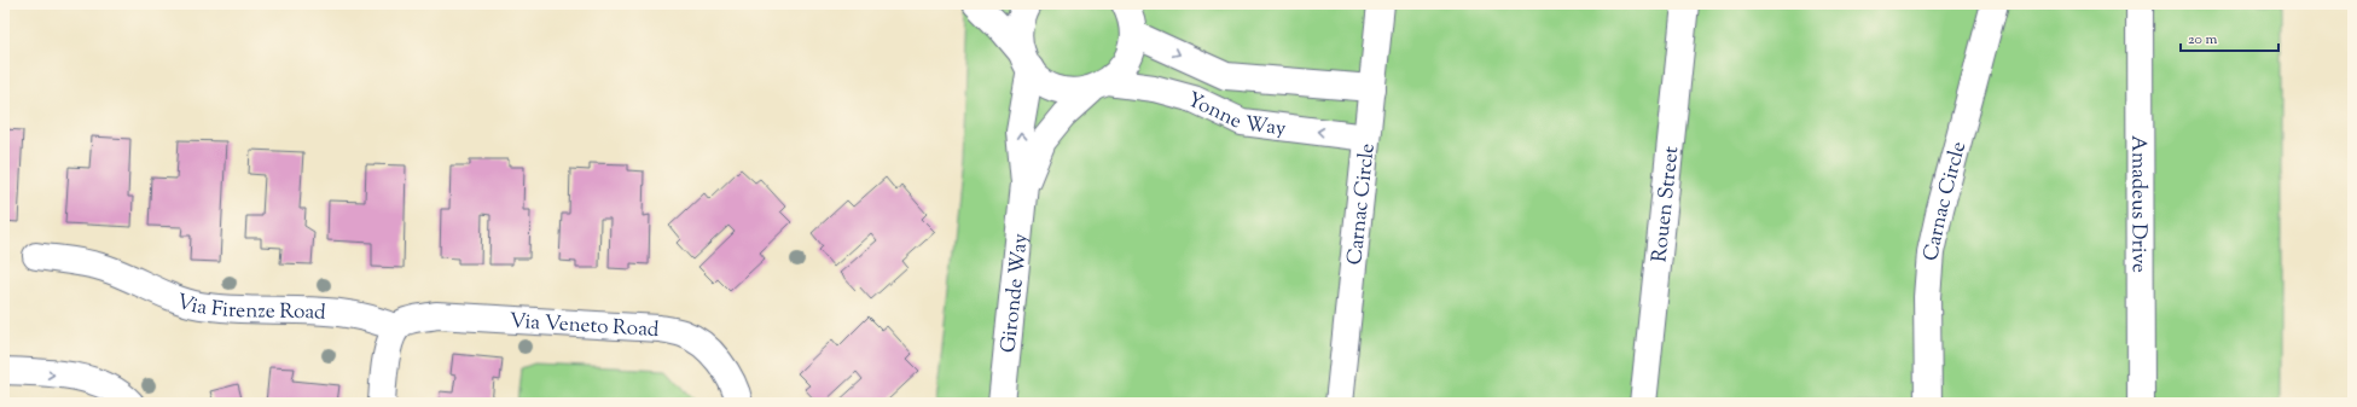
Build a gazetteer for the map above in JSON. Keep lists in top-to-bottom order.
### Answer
{
  "streets": {
    "street": [
      "Yonne Way",
      "Carnac Circle",
      "Rouen Street",
      "Amadeus Drive",
      "Gironde Way",
      "Via Firenze Road",
      "Via Veneto Road"
    ]
  },
  "crossings": [
    ["Yonne Way", "Carnac Circle"],
    ["Via Firenze Road", "Via Veneto Road"]
  ],
  "scale_bar": "20 m"
}
